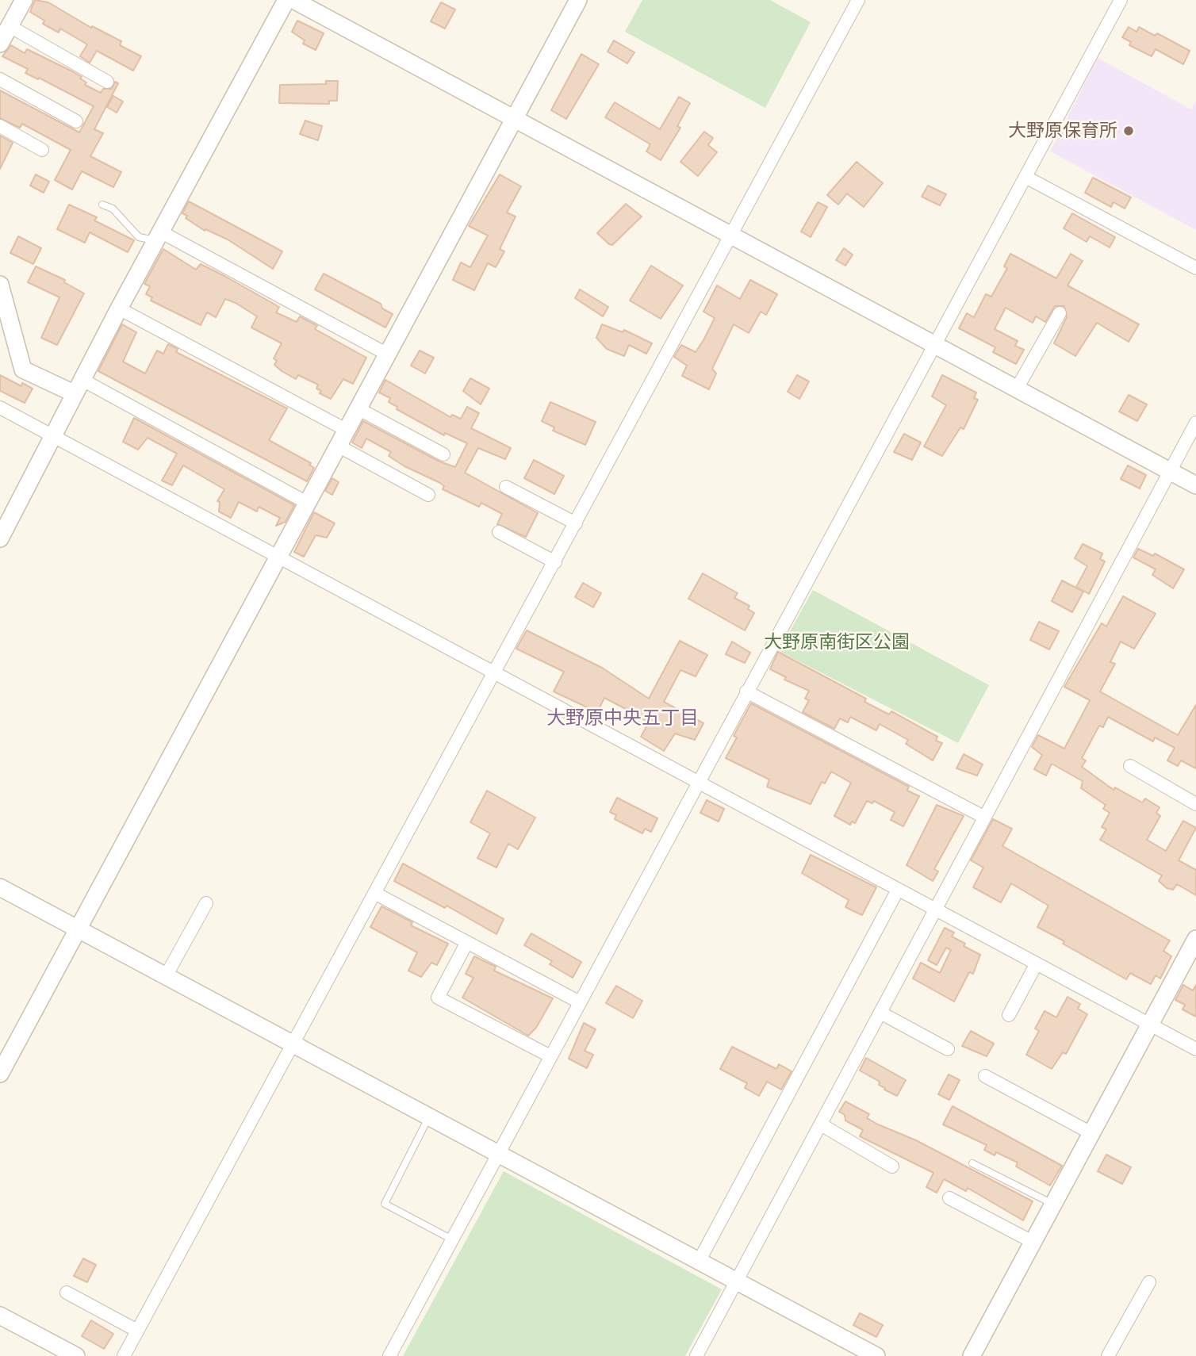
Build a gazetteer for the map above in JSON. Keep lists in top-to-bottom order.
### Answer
{
  "districts": ["大野原中央五丁目"],
  "parks": ["大野原南街区公園"],
  "places": ["大野原保育所"]
}
